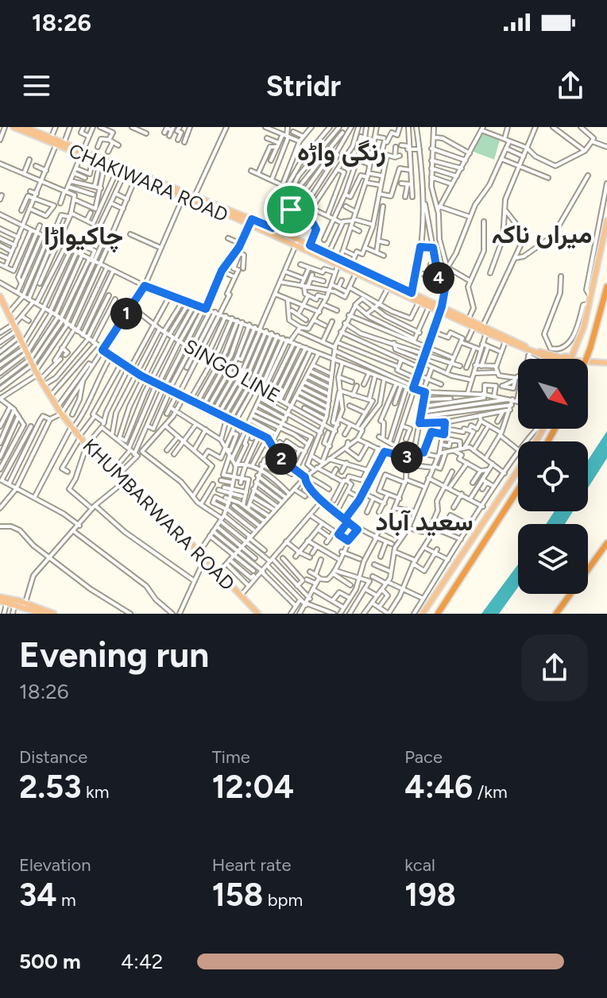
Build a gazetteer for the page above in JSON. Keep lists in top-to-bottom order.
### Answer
{
  "streets": {
    "main road": ["CHAKIWARA ROAD", "KHUMBARWARA ROAD"],
    "street": ["SINGO LINE"]
  },
  "districts": [
    "رنگی واڑہ",
    "میراں ناکہ",
    "چاکیواڑا",
    "سعید آباد"
  ],
  "north": "bottom right",
  "page": {
    "status": "18:26",
    "header": "Stridr",
    "pins": [
      "4",
      "1",
      "3",
      "2"
    ],
    "heading": ["Evening run", "18:26"],
    "stats": [
      ["Distance", "2.53 km"],
      ["Time", "12:04"],
      ["Pace", "4:46 /km"],
      ["Elevation", "34 m"],
      ["Heart rate", "158 bpm"],
      ["kcal", "198"]
    ],
    "list": [
      {
        "name": "500 m",
        "note": "4:42"
      }
    ]
  }
}
